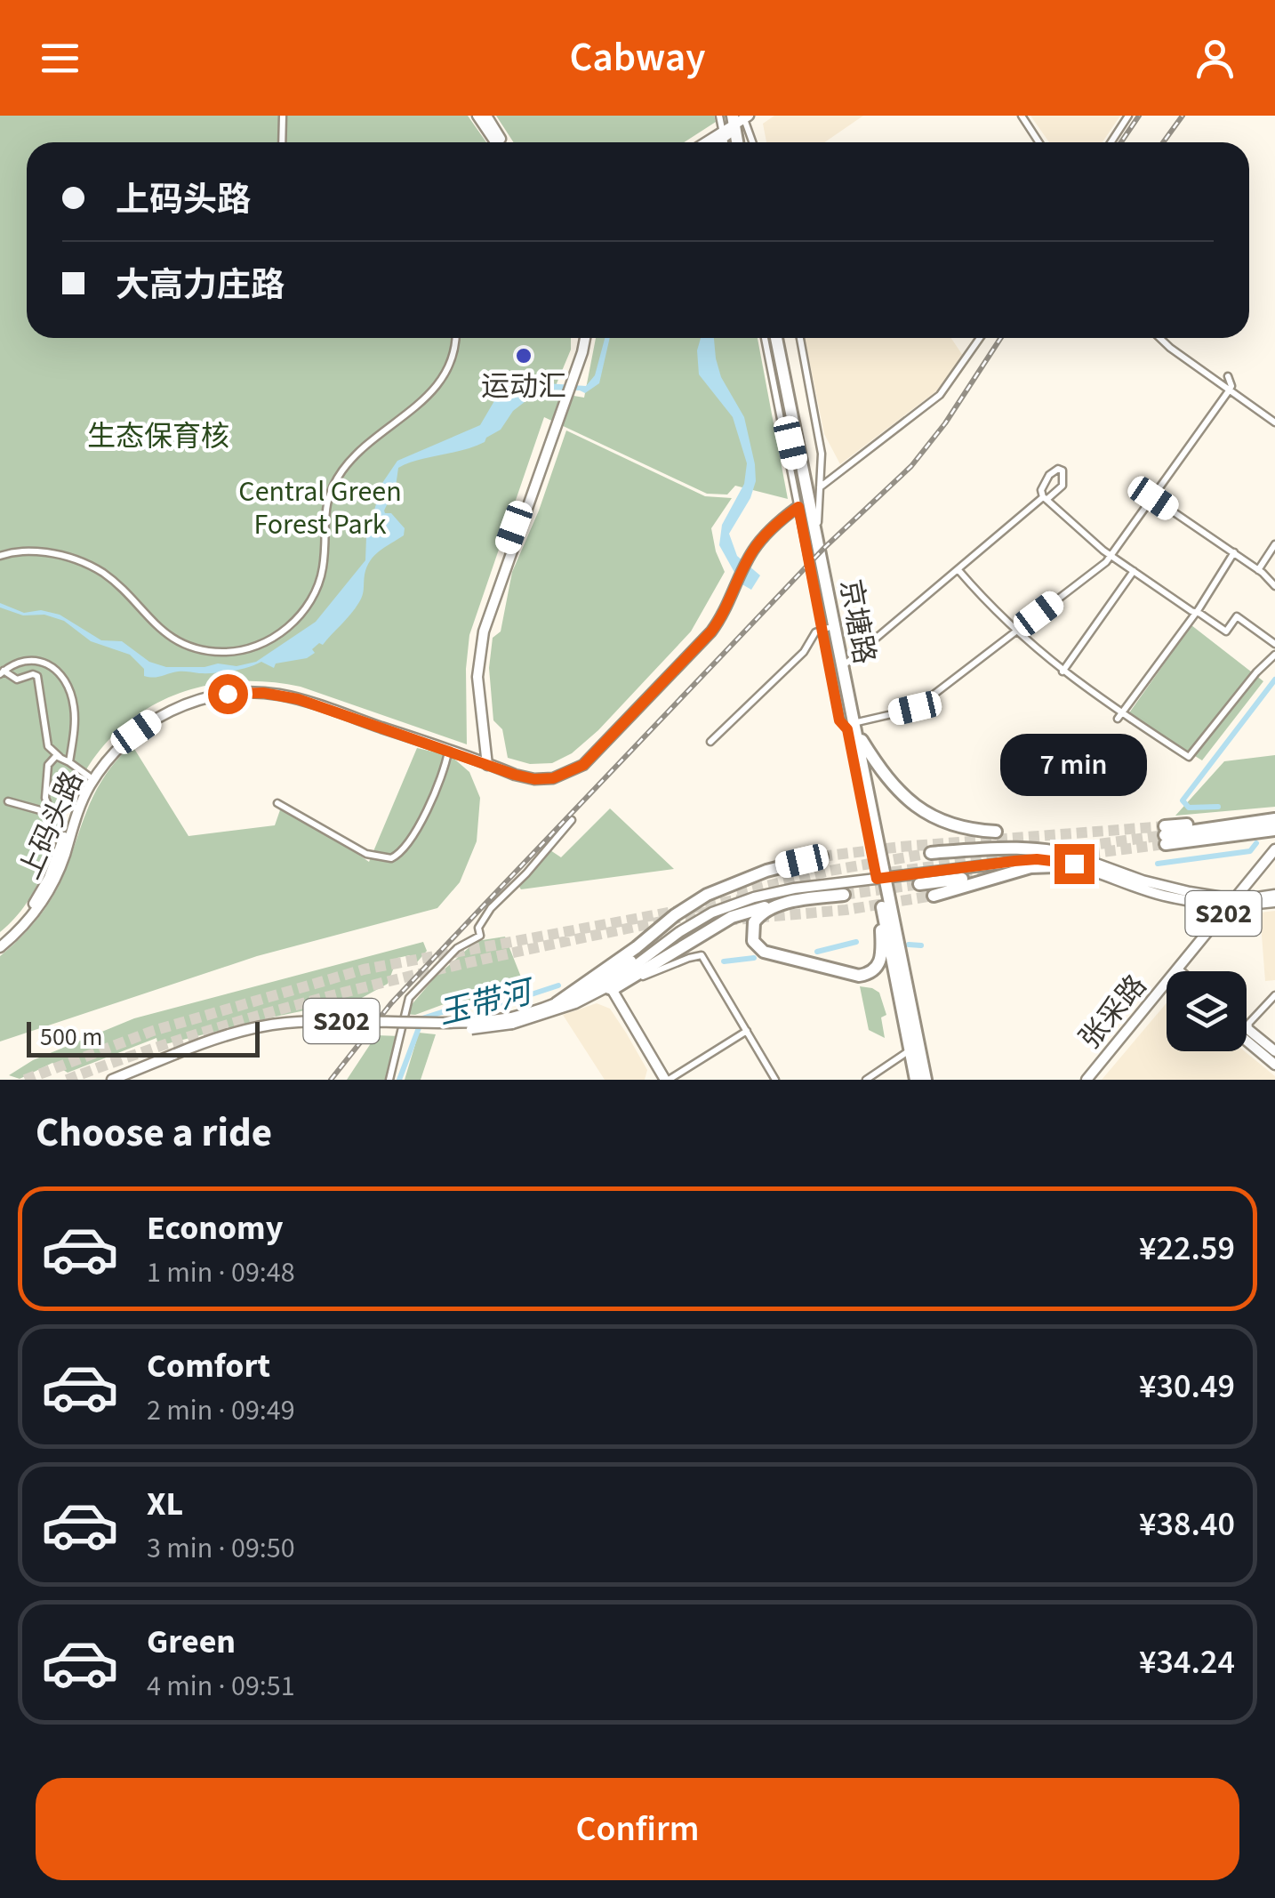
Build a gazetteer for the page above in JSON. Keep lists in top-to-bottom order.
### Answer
{
  "streets": {
    "highway": ["京塘路"],
    "main road": ["上码头路", "S202", "张采路"]
  },
  "water": ["玉带河"],
  "parks": ["生态保育核", "Central Green Forest Park"],
  "places": ["运动汇"],
  "scale_bar": "500 m",
  "page": {
    "header": "Cabway",
    "banner": ["上码头路", "大高力庄路"],
    "bubble": "7 min",
    "scale": "500 m",
    "heading": "Choose a ride",
    "list": [
      {
        "name": "Economy",
        "note": "1 min · 09:48",
        "value": "¥22.59"
      },
      {
        "name": "Comfort",
        "note": "2 min · 09:49",
        "value": "¥30.49"
      },
      {
        "name": "XL",
        "note": "3 min · 09:50",
        "value": "¥38.40"
      },
      {
        "name": "Green",
        "note": "4 min · 09:51",
        "value": "¥34.24"
      }
    ],
    "buttons": "Confirm"
  }
}
